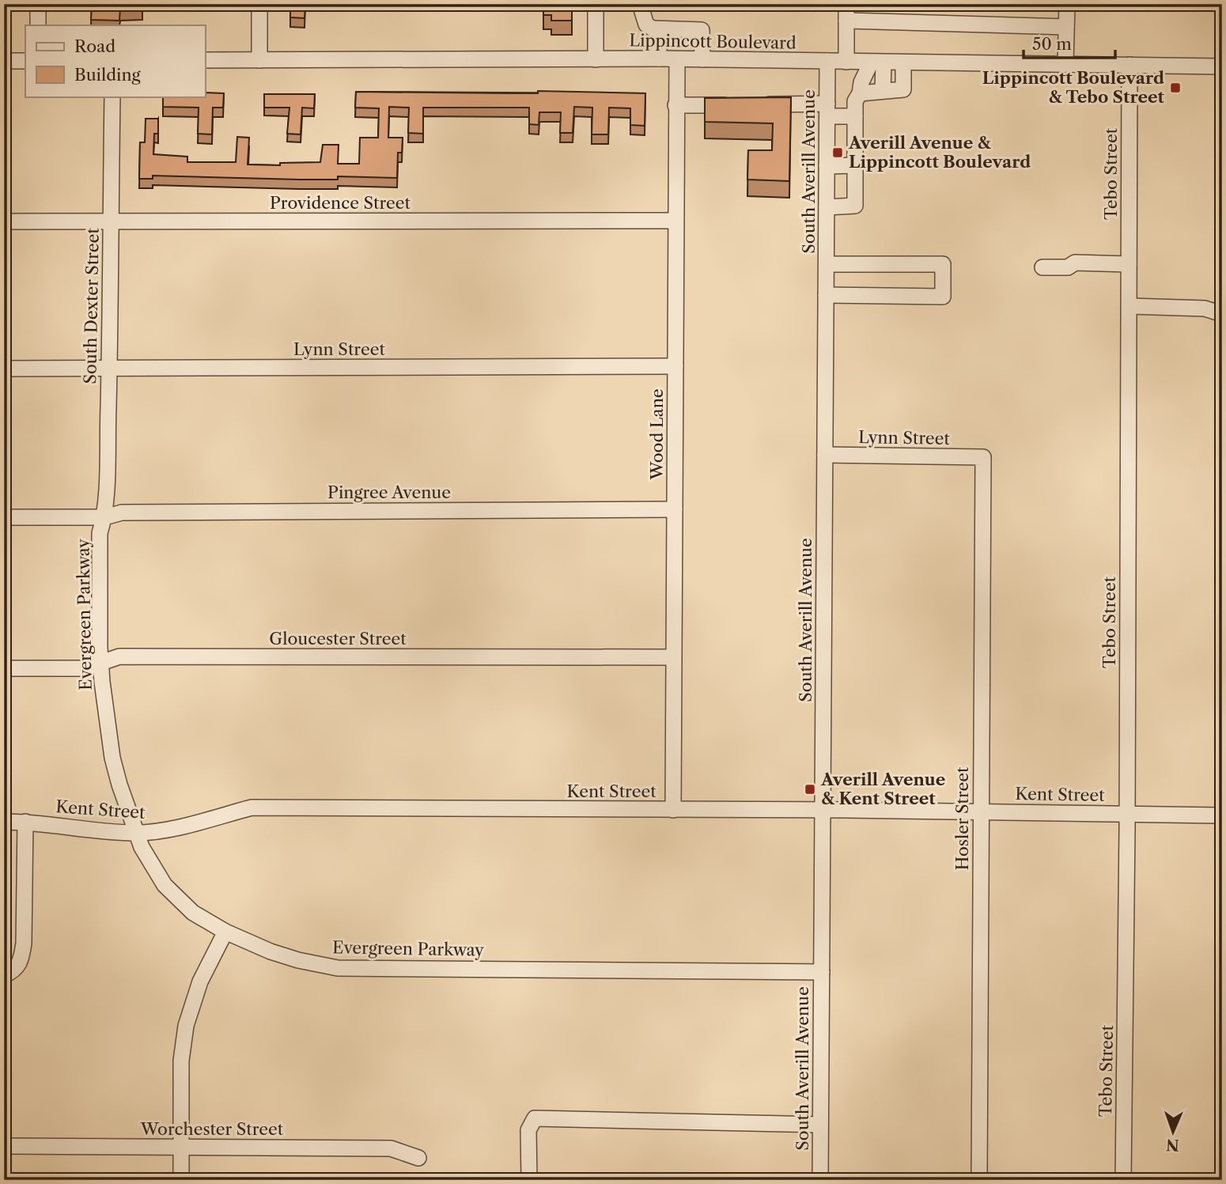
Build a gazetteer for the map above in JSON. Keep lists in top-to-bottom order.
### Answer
{
  "streets": {
    "street": [
      "Lippincott Boulevard",
      "South Averill Avenue",
      "Tebo Street",
      "Providence Street",
      "South Dexter Street",
      "Lynn Street",
      "Wood Lane",
      "Pingree Avenue",
      "Evergreen Parkway",
      "Gloucester Street",
      "Kent Street",
      "Hosler Street",
      "Worchester Street"
    ]
  },
  "crossings": [
    ["Lippincott Boulevard", "South Averill Avenue"],
    ["Lippincott Boulevard", "Tebo Street"],
    ["Lippincott Boulevard", "Wood Lane"],
    ["South Averill Avenue", "Lynn Street"],
    ["South Averill Avenue", "Evergreen Parkway"],
    ["South Averill Avenue", "Kent Street"],
    ["Tebo Street", "Kent Street"],
    ["Providence Street", "South Dexter Street"],
    ["Providence Street", "Wood Lane"],
    ["South Dexter Street", "Lynn Street"],
    ["South Dexter Street", "Pingree Avenue"],
    ["South Dexter Street", "Evergreen Parkway"],
    ["Lynn Street", "Wood Lane"],
    ["Lynn Street", "Hosler Street"],
    ["Wood Lane", "Pingree Avenue"],
    ["Wood Lane", "Gloucester Street"],
    ["Wood Lane", "Kent Street"],
    ["Pingree Avenue", "Evergreen Parkway"],
    ["Evergreen Parkway", "Gloucester Street"],
    ["Evergreen Parkway", "Kent Street"],
    ["Kent Street", "Hosler Street"]
  ],
  "places": {
    "transit": ["Lippincott Boulevard & Tebo Street", "Averill Avenue & Lippincott Boulevard", "Averill Avenue & Kent Street"]
  },
  "legend": ["Road", "Building"],
  "scale_bar": "50 m",
  "north": "bottom"
}
